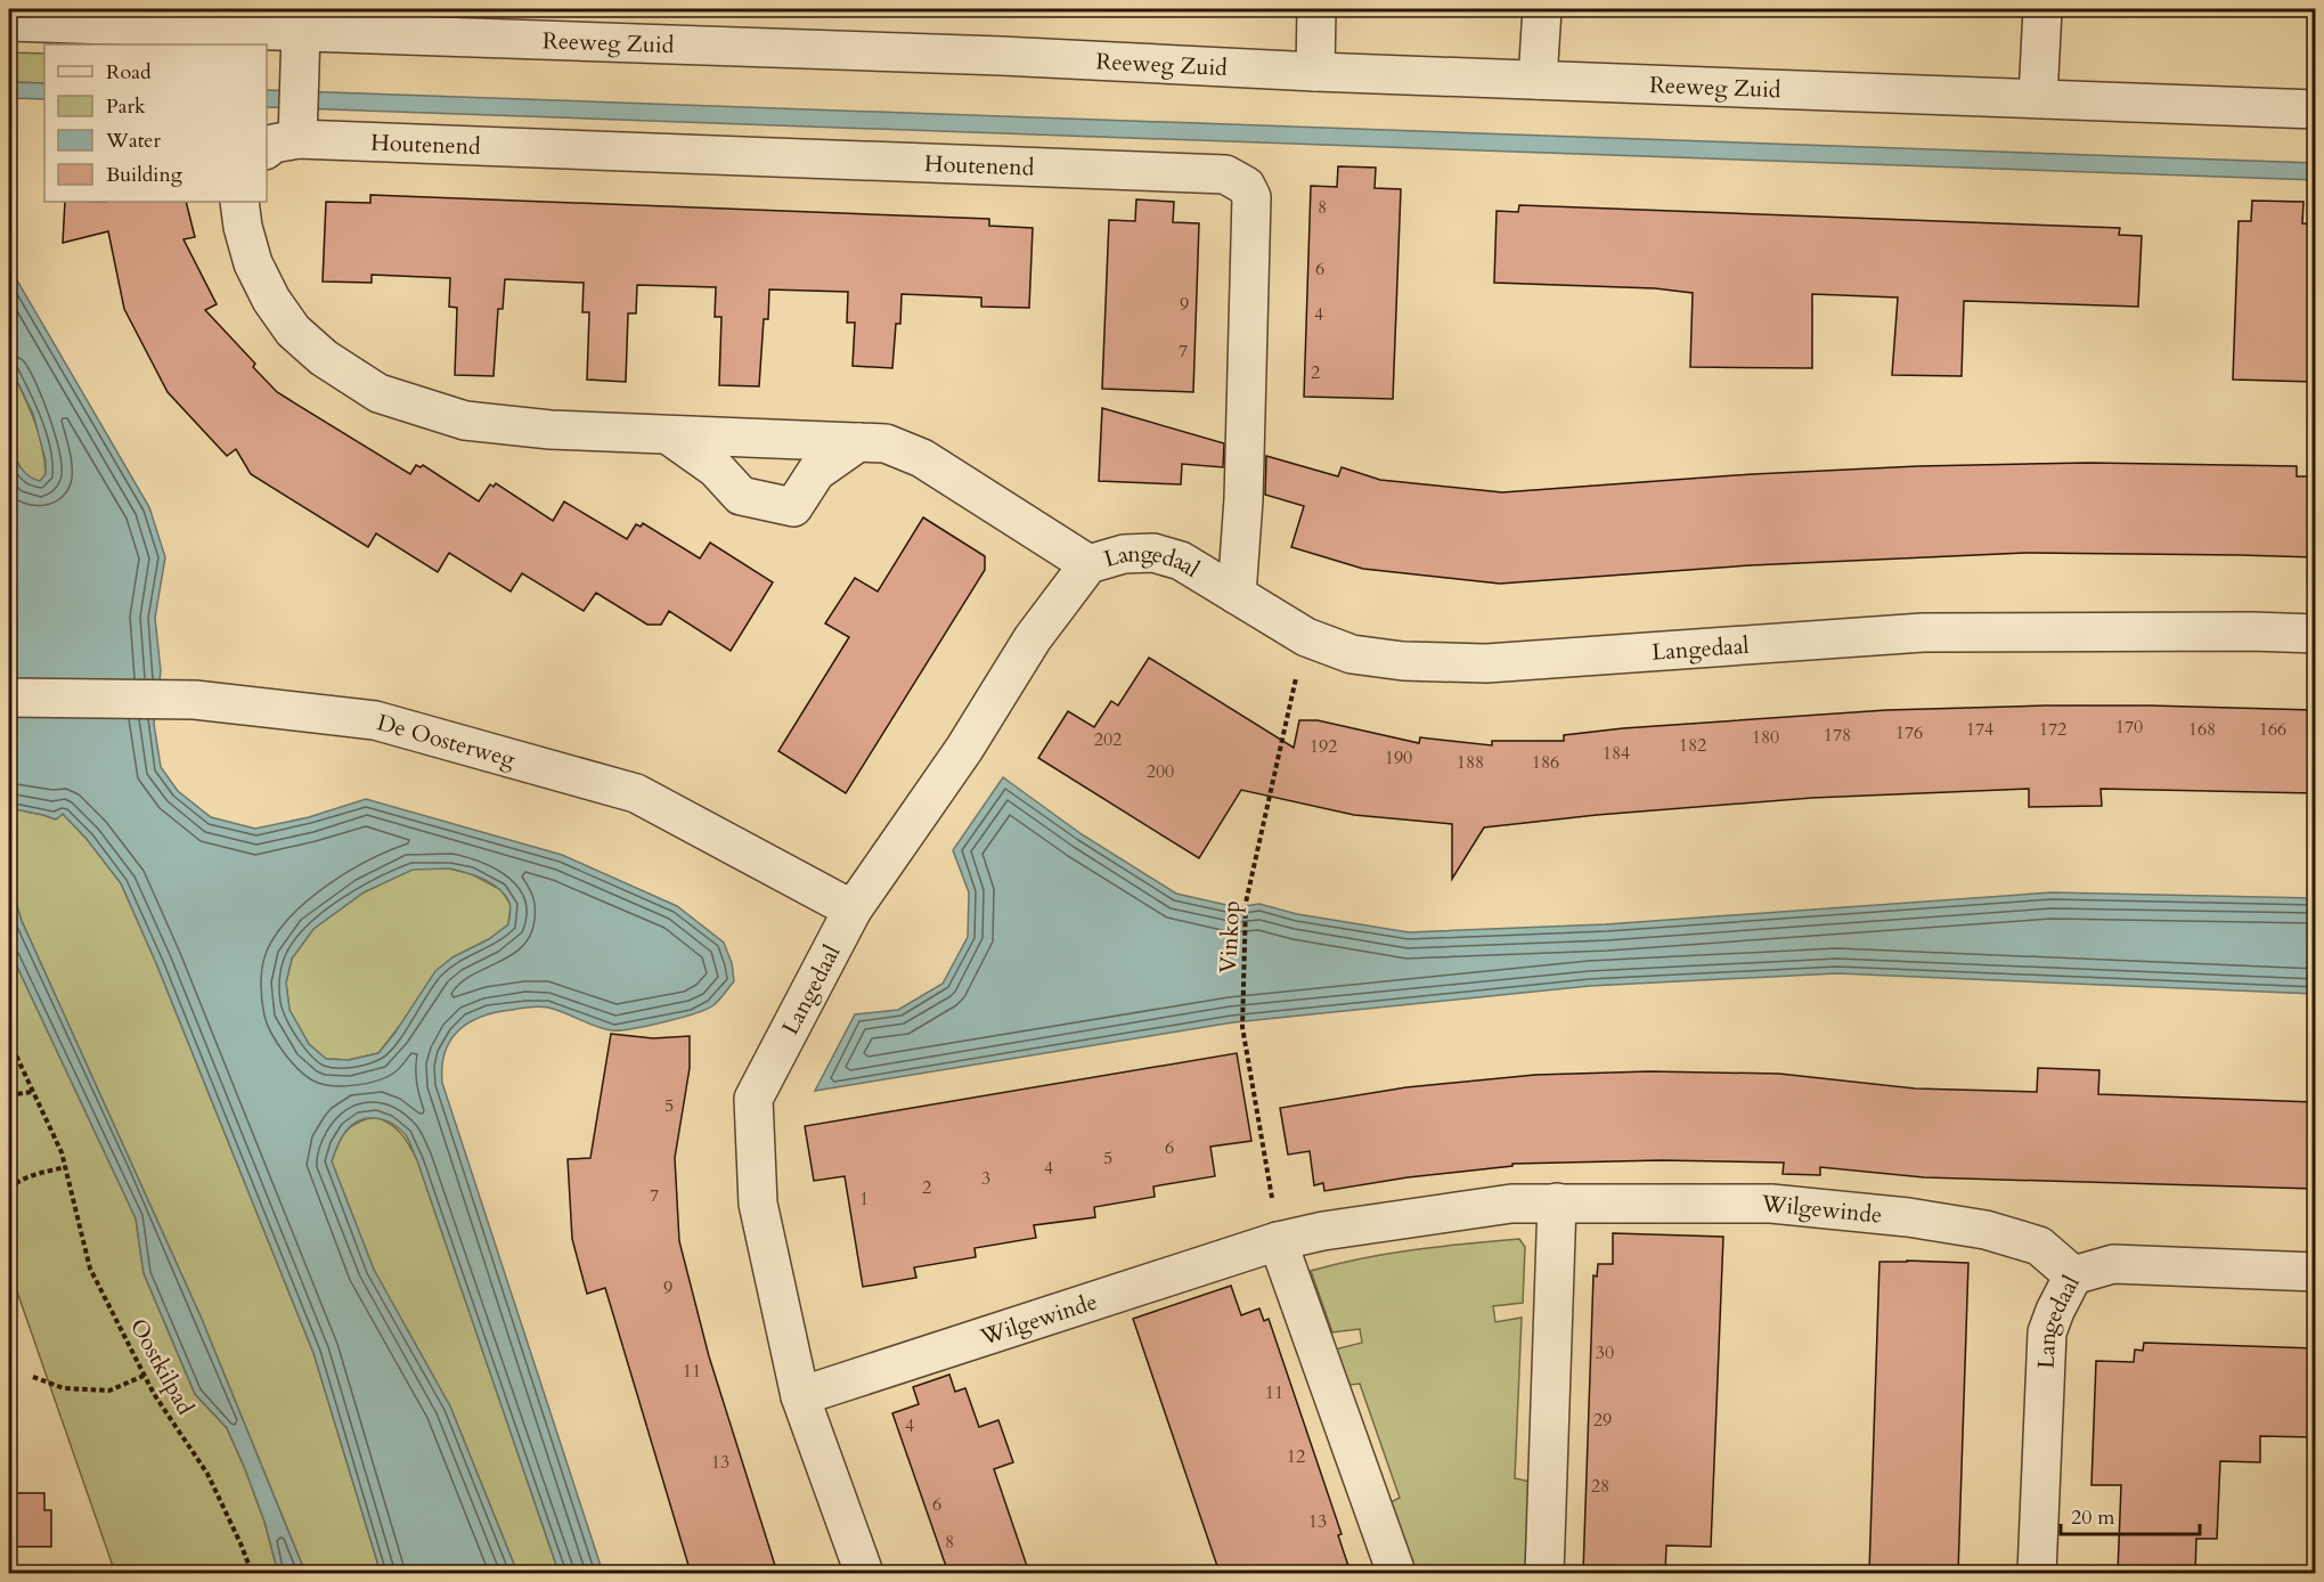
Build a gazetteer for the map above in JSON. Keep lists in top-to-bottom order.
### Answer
{
  "streets": {
    "street": [
      "Reeweg Zuid",
      "Houtenend",
      "Langedaal",
      "De Oosterweg",
      "Wilgewinde"
    ],
    "path": ["Vinkop", "Oostkilpad"]
  },
  "crossings": [
    ["Reeweg Zuid", "Houtenend"],
    ["Houtenend", "Langedaal"],
    ["Langedaal", "De Oosterweg"],
    ["Langedaal", "Vinkop"],
    ["Langedaal", "Wilgewinde"],
    ["Vinkop", "Wilgewinde"]
  ],
  "house_numbers": [
    "8",
    "6",
    "9",
    "4",
    "7",
    "2",
    "170",
    "174",
    "172",
    "168",
    "166",
    "176",
    "178",
    "180",
    "202",
    "182",
    "192",
    "184",
    "190",
    "188",
    "186",
    "200",
    "5",
    "6",
    "5",
    "4",
    "3",
    "2",
    "7",
    "1",
    "9",
    "30",
    "11",
    "11",
    "29",
    "4",
    "12",
    "13",
    "28",
    "6",
    "13",
    "8"
  ],
  "legend": [
    "Road",
    "Park",
    "Water",
    "Building"
  ],
  "scale_bar": "20 m"
}
